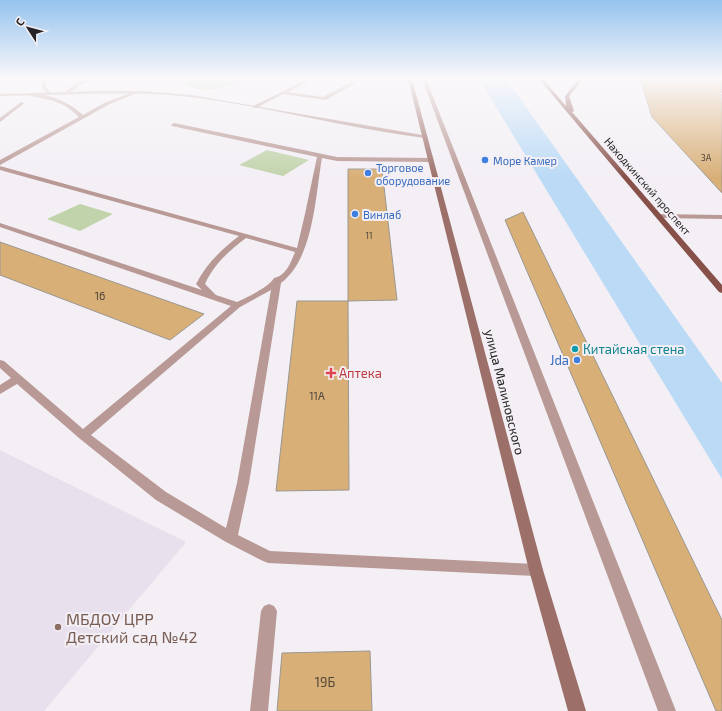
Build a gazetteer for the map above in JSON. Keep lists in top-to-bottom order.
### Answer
{
  "streets": {
    "main road": ["Находкинский проспект", "улица Малиновского"]
  },
  "places": {
    "other": [
      "Море Камер",
      "Торговое оборудование",
      "Винлаб",
      "Китайская стена",
      "Jda",
      "МБДОУ ЦРР Детский сад №42"
    ],
    "health": ["Аптека"]
  },
  "house_numbers": [
    "3А",
    "11",
    "16",
    "11А",
    "19Б"
  ],
  "north": "top left"
}
